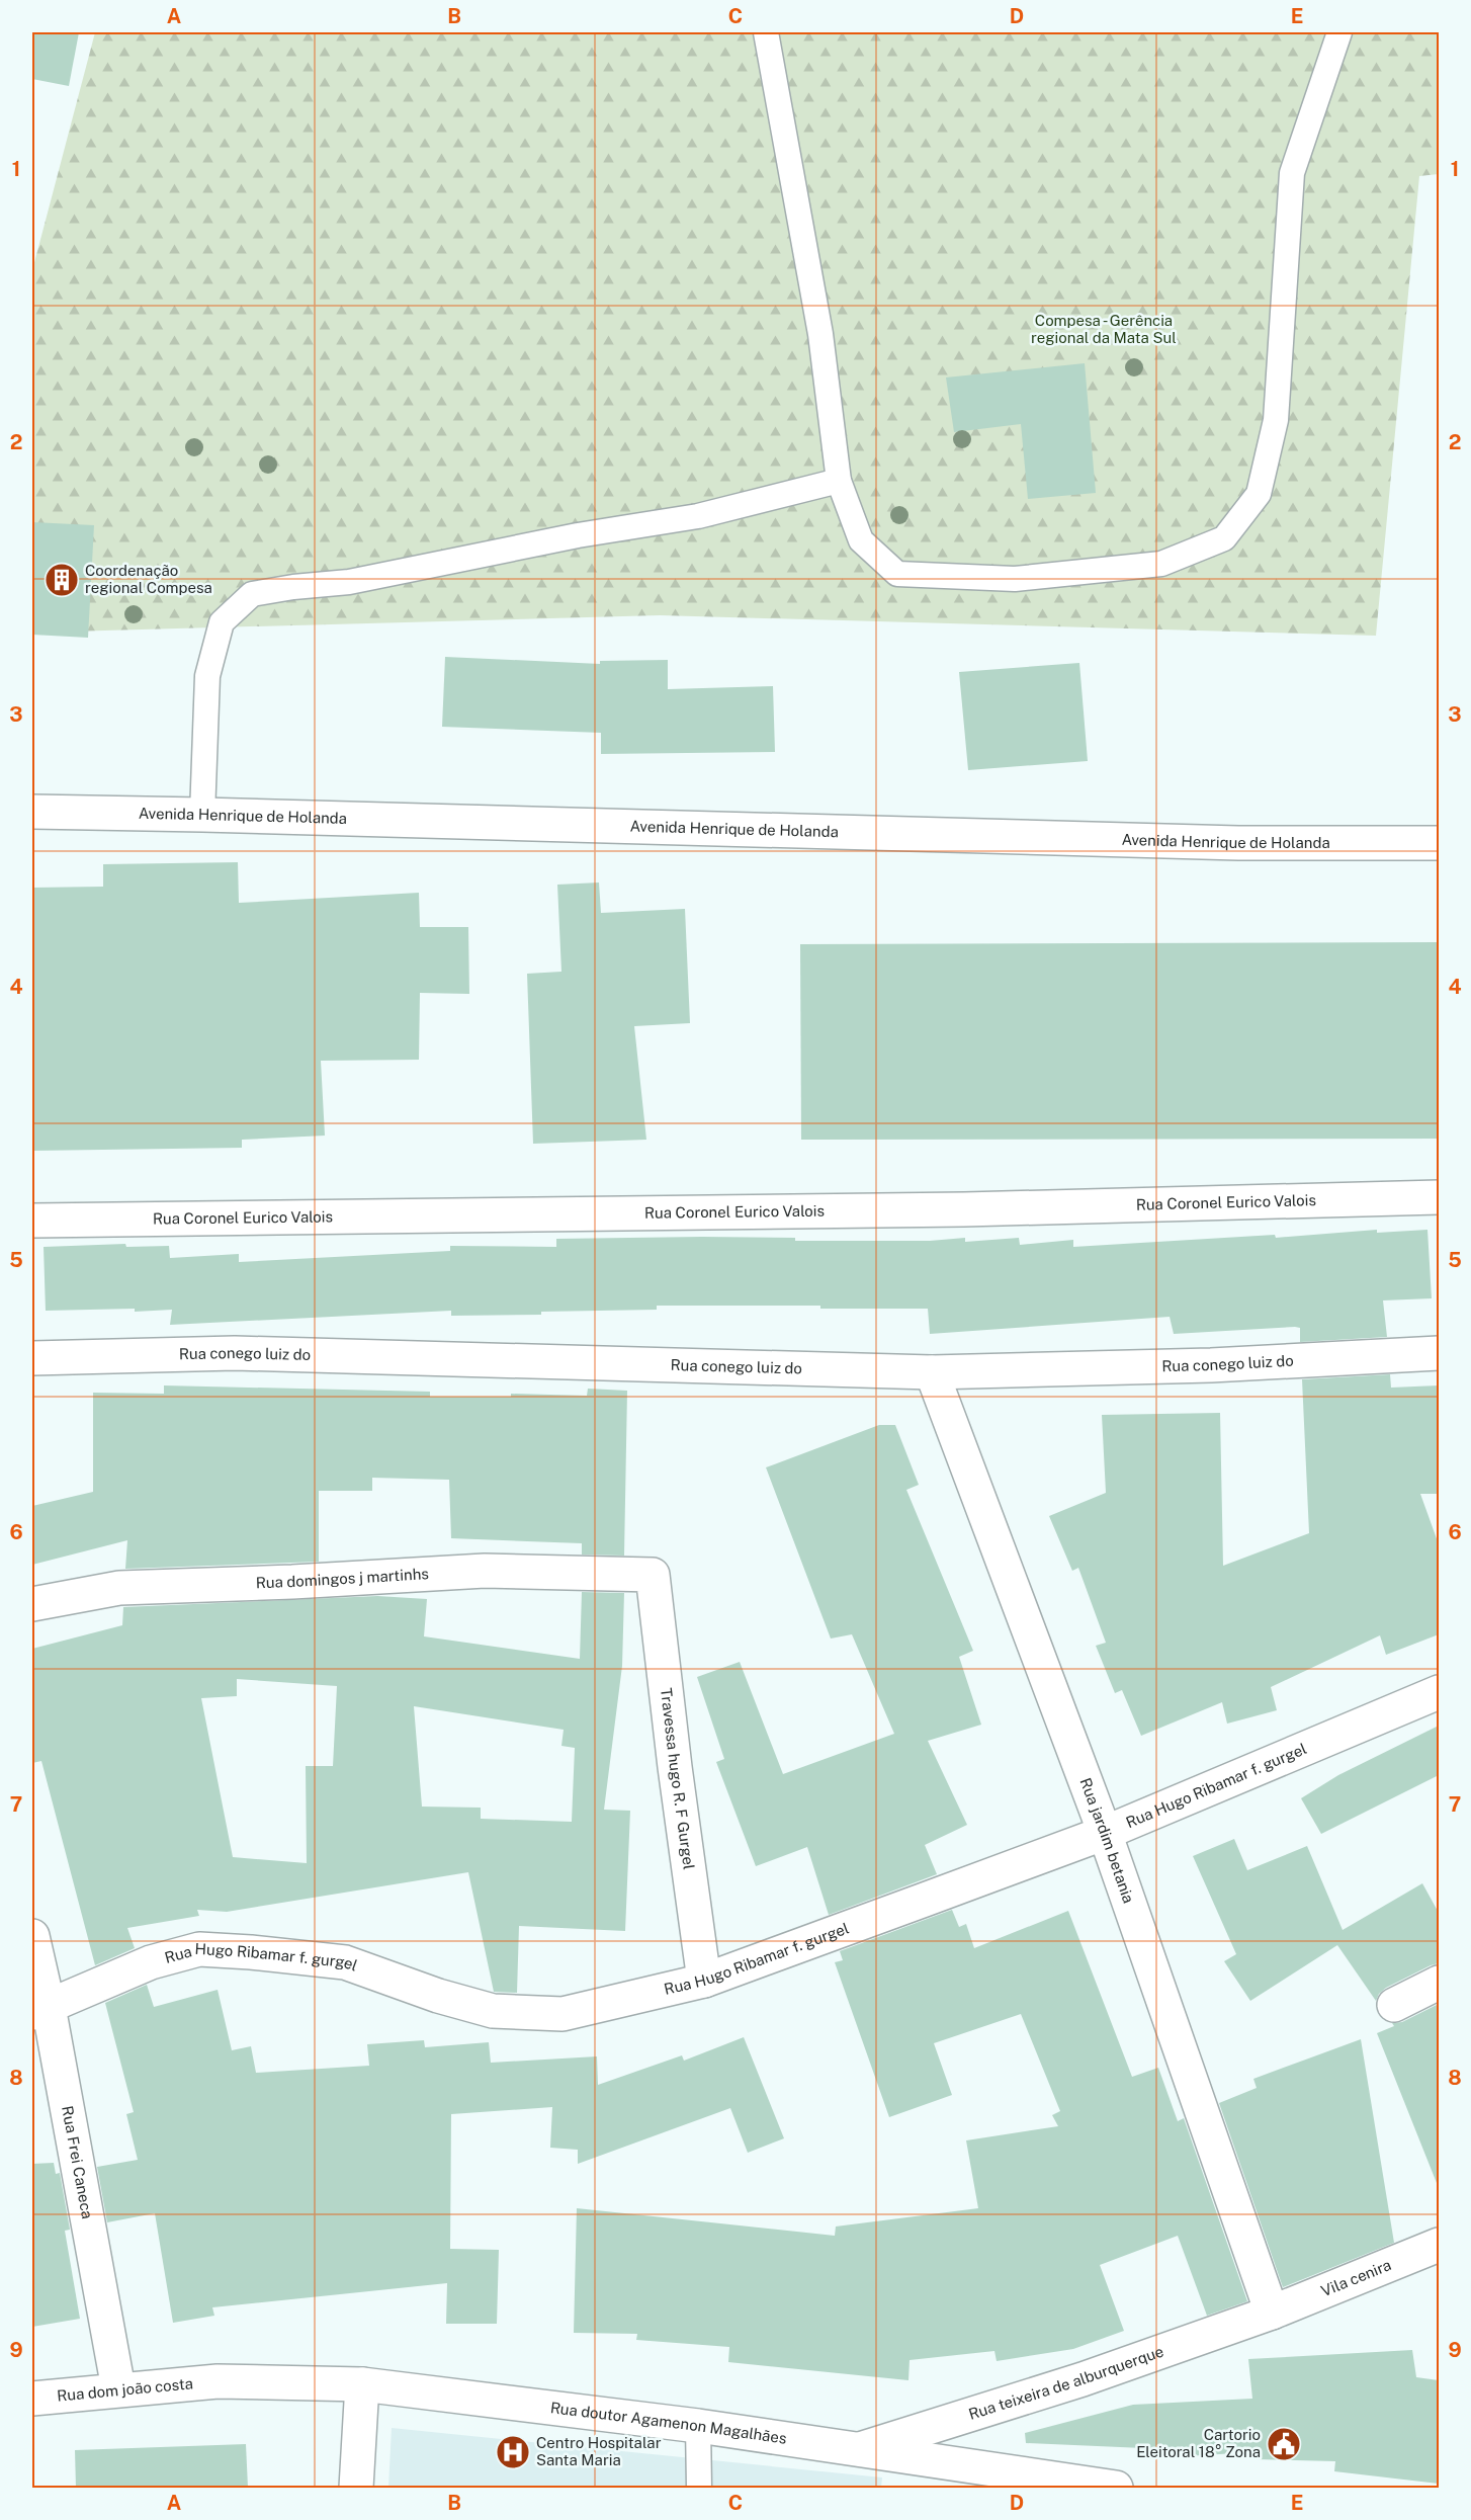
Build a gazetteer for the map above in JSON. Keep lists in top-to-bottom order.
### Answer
{
  "streets": {
    "street": [
      "Avenida Henrique de Holanda",
      "Rua Coronel Eurico Valois",
      "Rua conego luiz do",
      "Rua domingos j martinhs",
      "Travessa hugo R. F Gurgel",
      "Rua Hugo Ribamar f. gurgel",
      "Rua jardim betania",
      "Rua Frei Caneca",
      "Vila cenira",
      "Rua teixeira de alburquerque",
      "Rua dom joão costa",
      "Rua doutor Agamenon Magalhães"
    ]
  },
  "crossings": [
    ["Rua conego luiz do", "Rua jardim betania"],
    ["Rua domingos j martinhs", "Travessa hugo R. F Gurgel"],
    ["Travessa hugo R. F Gurgel", "Rua Hugo Ribamar f. gurgel"],
    ["Rua Hugo Ribamar f. gurgel", "Rua jardim betania"],
    ["Rua Hugo Ribamar f. gurgel", "Rua Frei Caneca"],
    ["Rua jardim betania", "Vila cenira"],
    ["Rua jardim betania", "Rua teixeira de alburquerque"],
    ["Rua Frei Caneca", "Rua dom joão costa"],
    ["Vila cenira", "Rua teixeira de alburquerque"],
    ["Rua teixeira de alburquerque", "Rua doutor Agamenon Magalhães"],
    ["Rua dom joão costa", "Rua doutor Agamenon Magalhães"]
  ],
  "parks": ["Compesa - Gerência regional da Mata Sul"],
  "places": {
    "building": ["Coordenação regional Compesa"],
    "public building": ["Cartorio Eleitoral 18° Zona"],
    "hospital": ["Centro Hospitalar Santa Maria"]
  },
  "grid": {
    "columns": [
      "A",
      "B",
      "C",
      "D",
      "E"
    ],
    "rows": [
      "1",
      "2",
      "3",
      "4",
      "5",
      "6",
      "7",
      "8",
      "9"
    ]
  }
}
